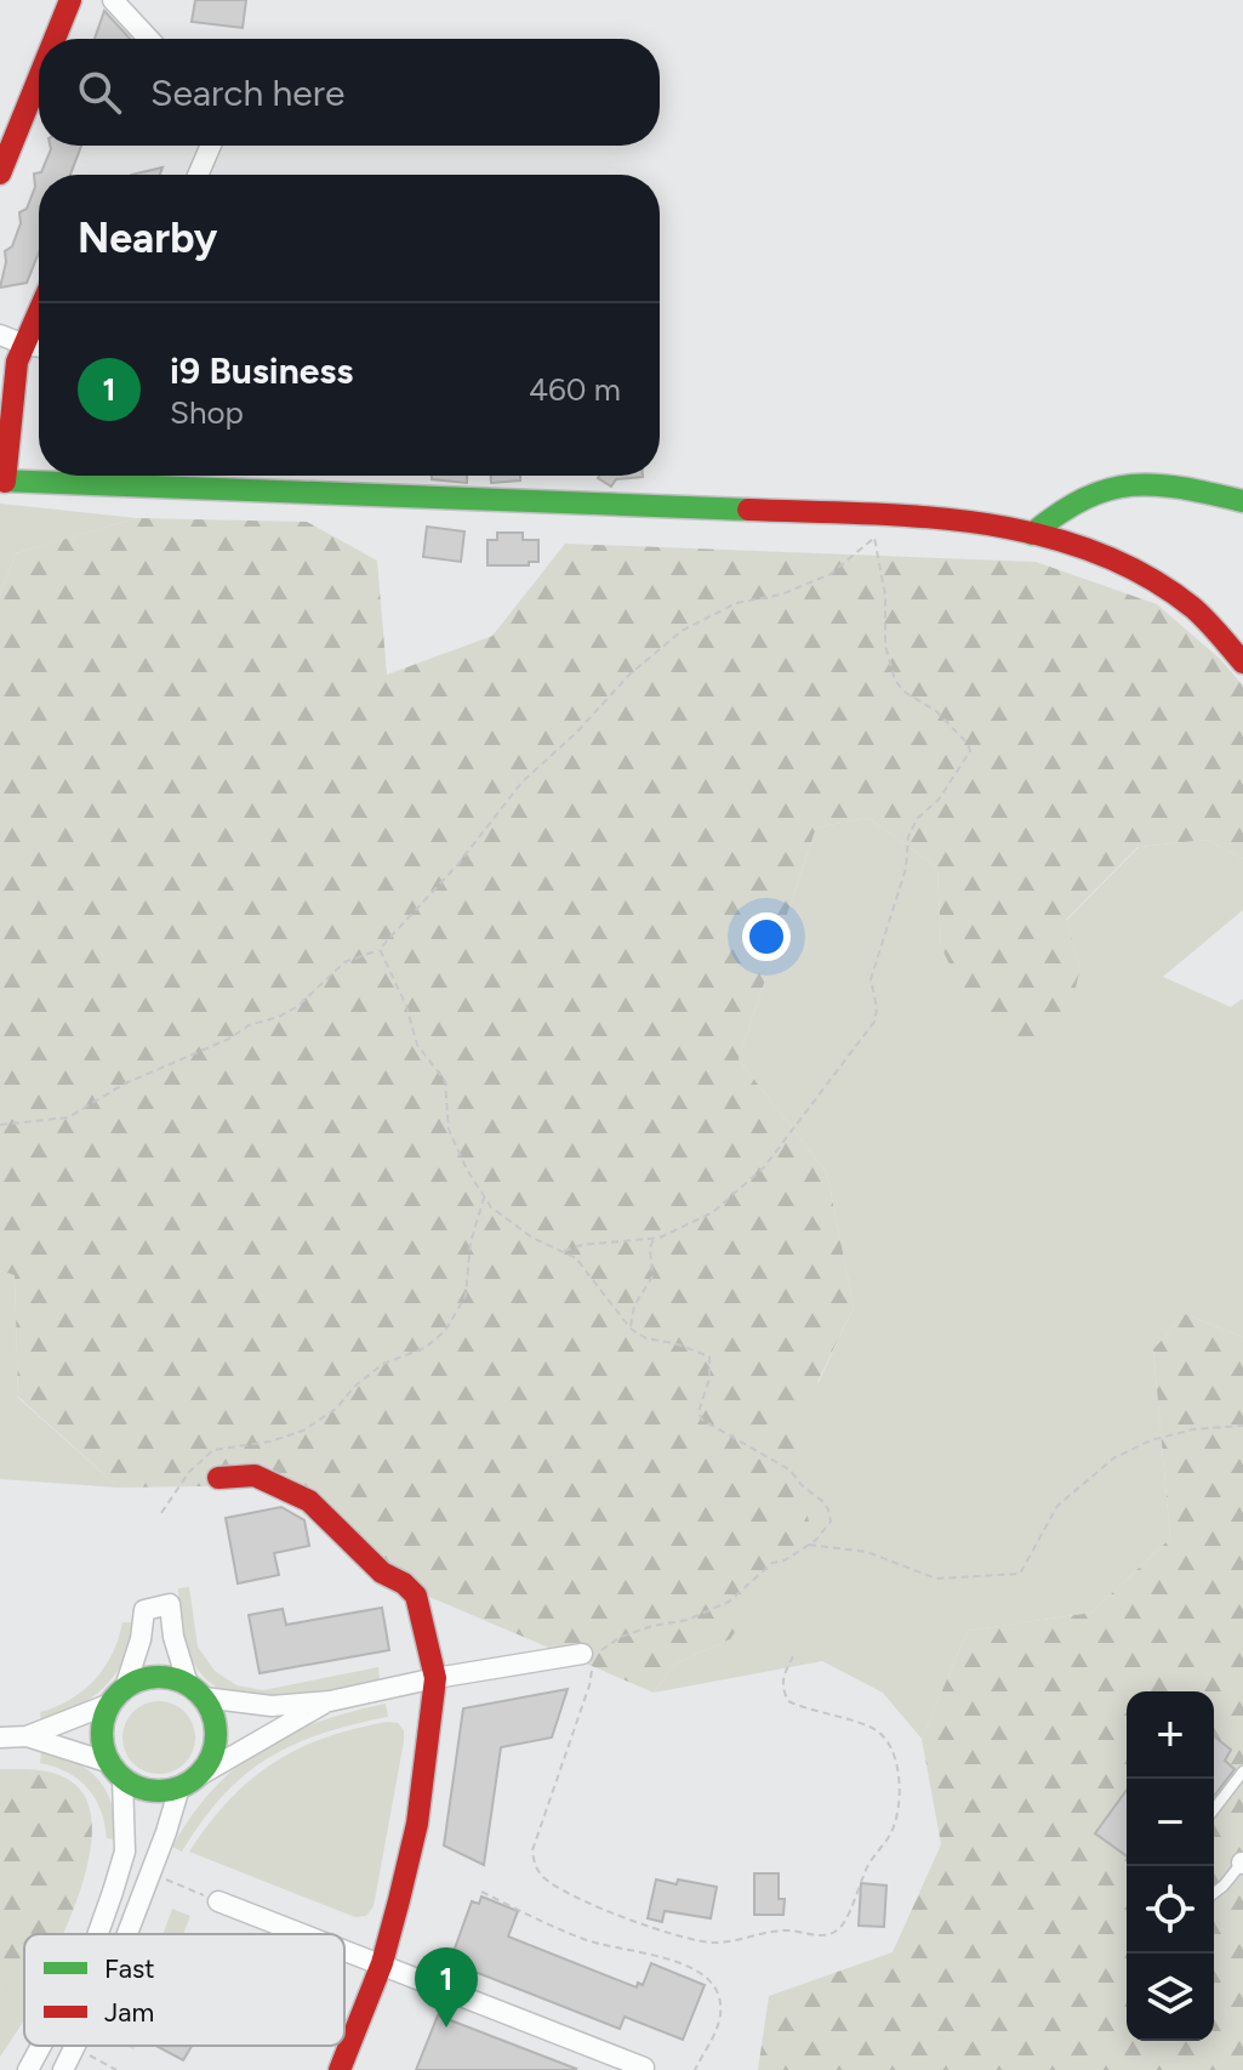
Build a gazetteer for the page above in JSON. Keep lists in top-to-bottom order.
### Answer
{
  "legend": ["Fast", "Jam"],
  "page": {
    "search": "Search here",
    "heading": "Nearby",
    "list": [
      {
        "mark": "1",
        "name": "i9 Business",
        "note": "Shop",
        "value": "460 m"
      }
    ],
    "map_buttons": ["+", "−"],
    "pins": "1"
  }
}
